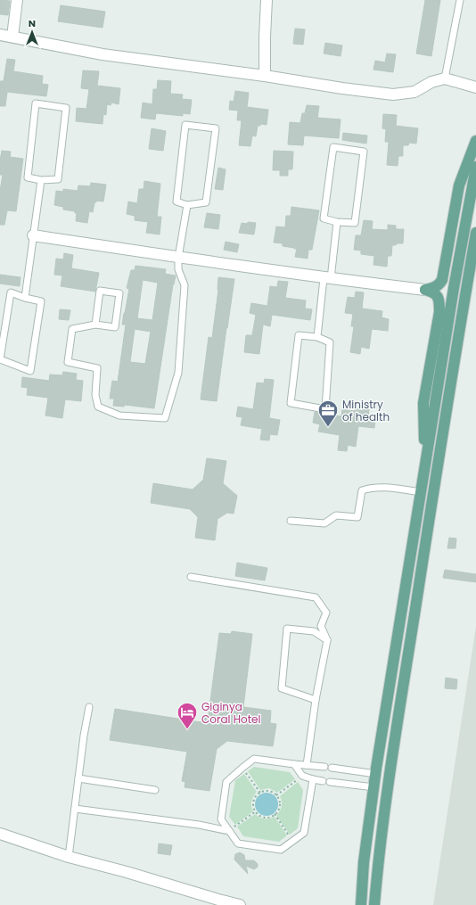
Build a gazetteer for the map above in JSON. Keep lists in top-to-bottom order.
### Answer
{
  "places": {
    "office": ["Ministry of health"],
    "hotel": ["Giginya Coral Hotel"]
  },
  "north": "top"
}
